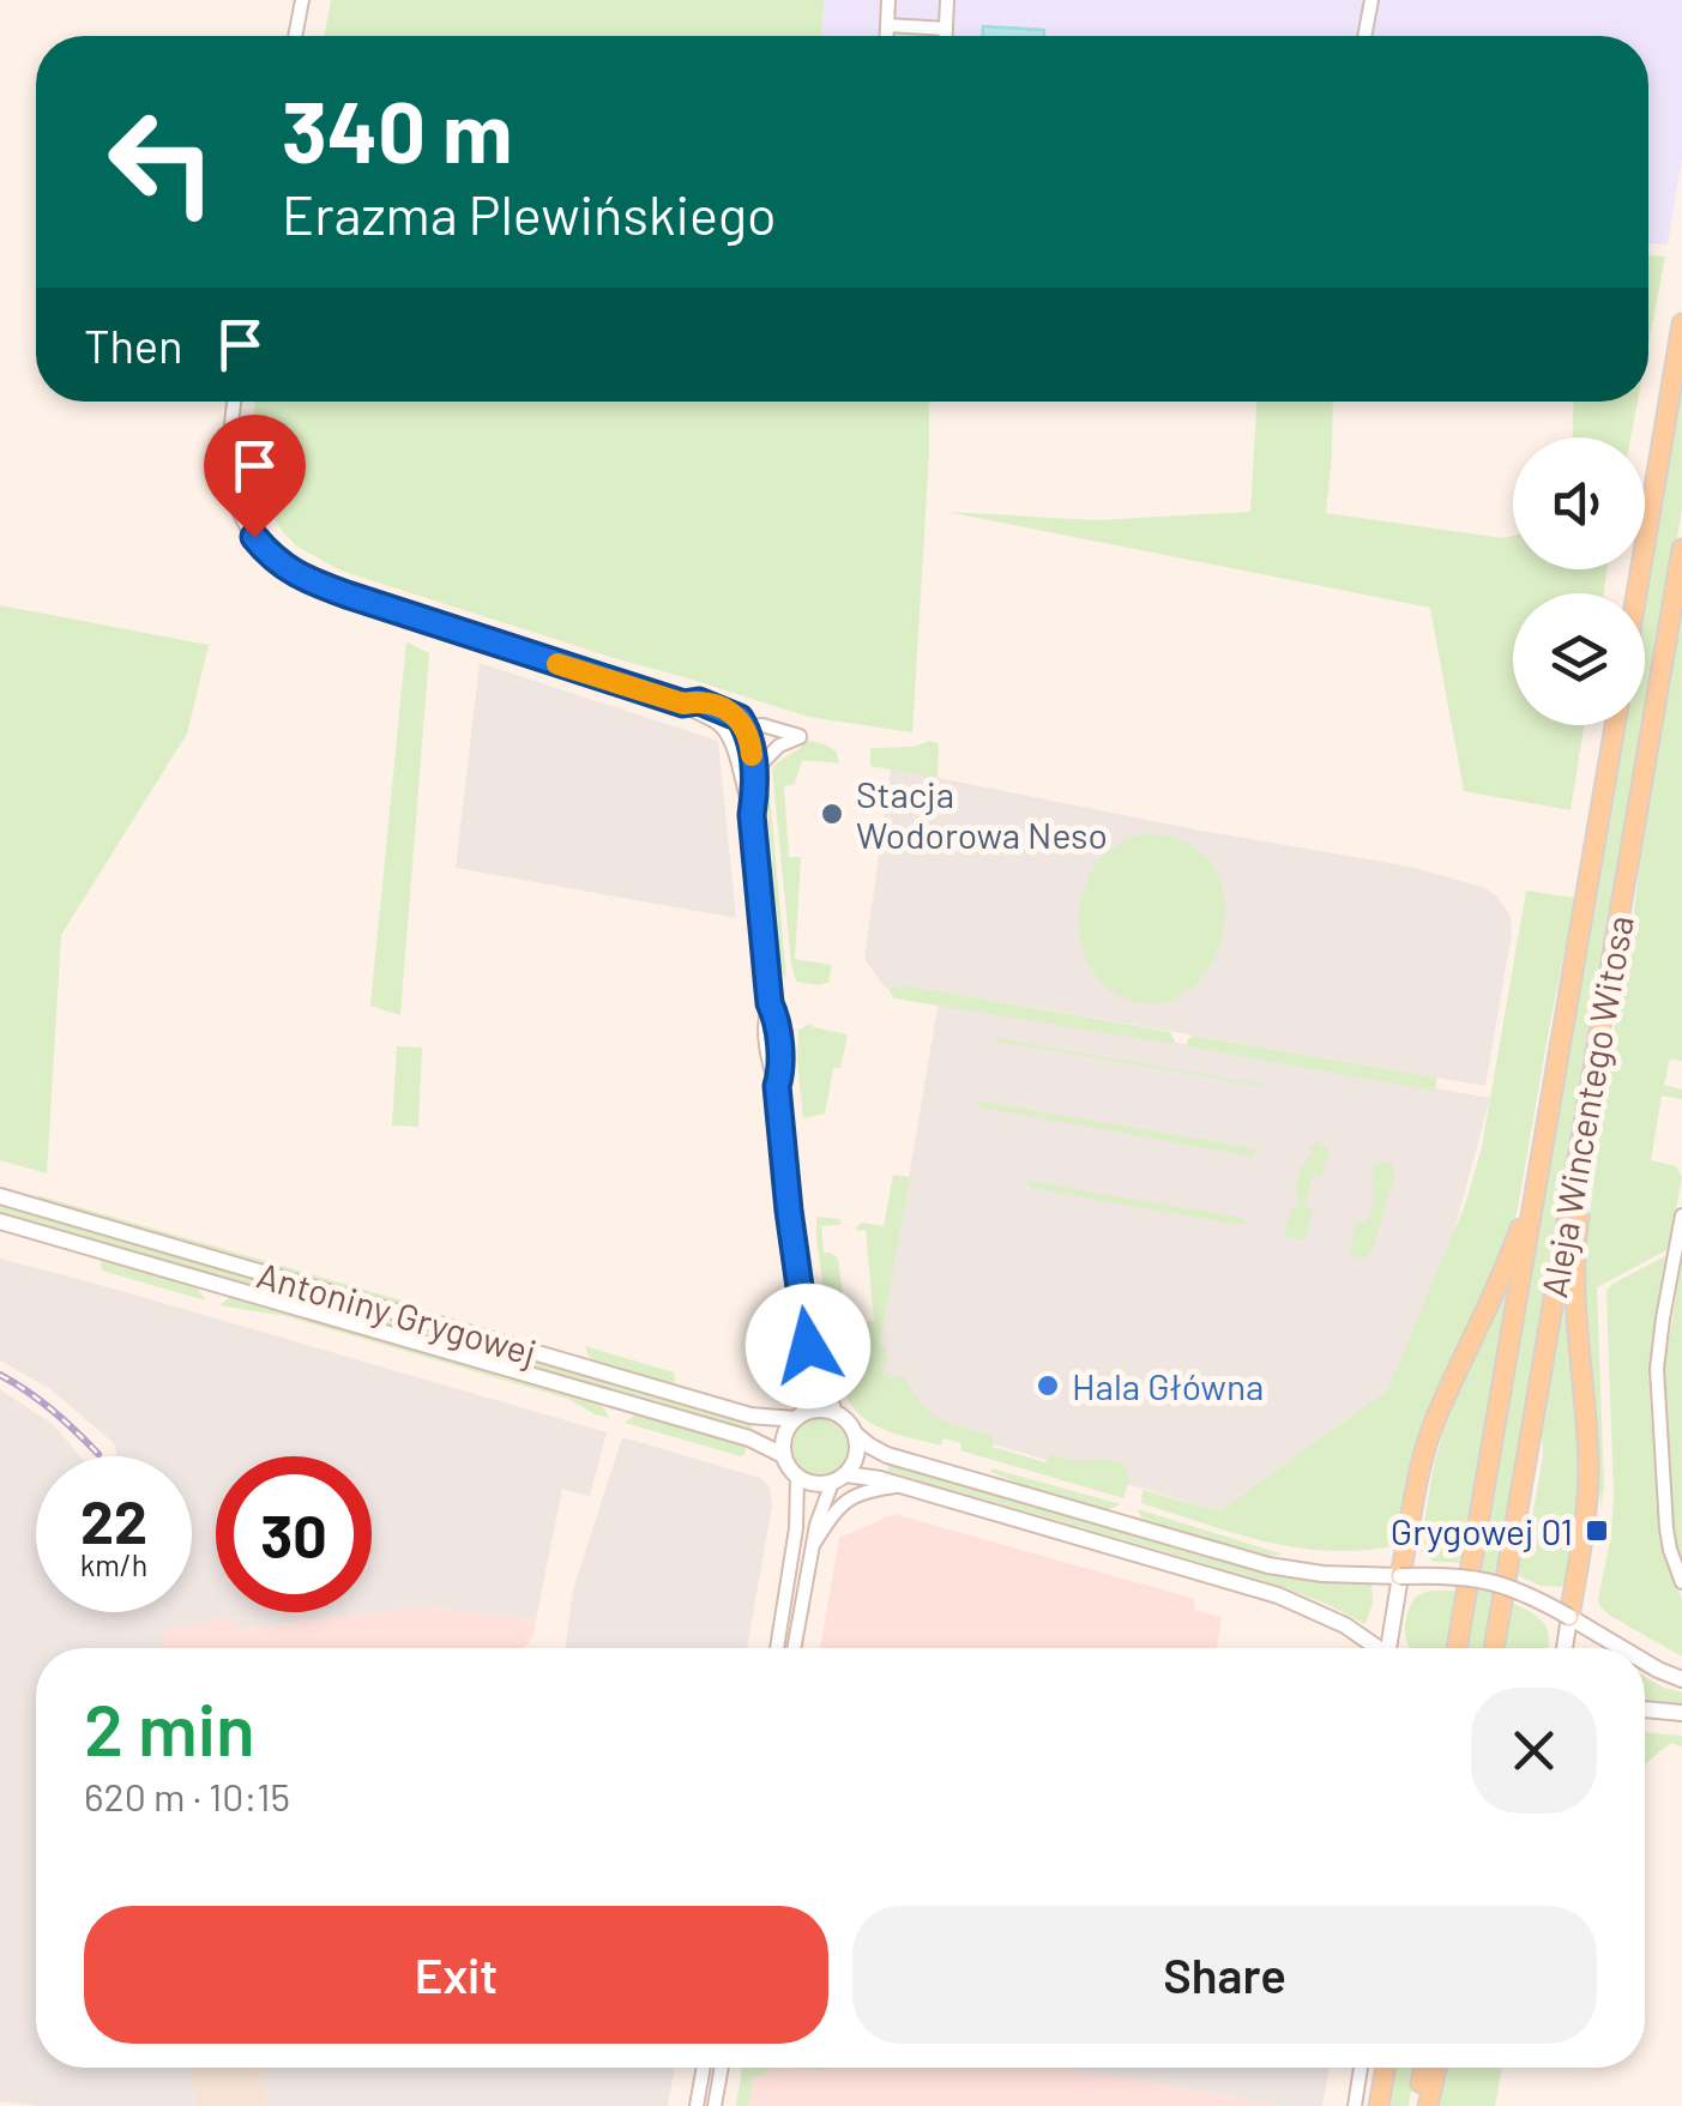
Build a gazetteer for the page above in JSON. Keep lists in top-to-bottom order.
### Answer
{
  "streets": {
    "main road": ["Aleja Wincentego Witosa"],
    "street": ["Antoniny Grygowej"]
  },
  "places": {
    "other": ["Stacja Wodorowa Neso", "Hala Główna"],
    "transit": ["Grygowej 01"]
  },
  "page": {
    "turn": ["340 m", "Erazma Plewińskiego"],
    "then": "Then",
    "speed": "22 km/h",
    "limit": "30",
    "heading": ["2 min", "620 m · 10:15"],
    "buttons": ["Exit", "Share"]
  }
}
